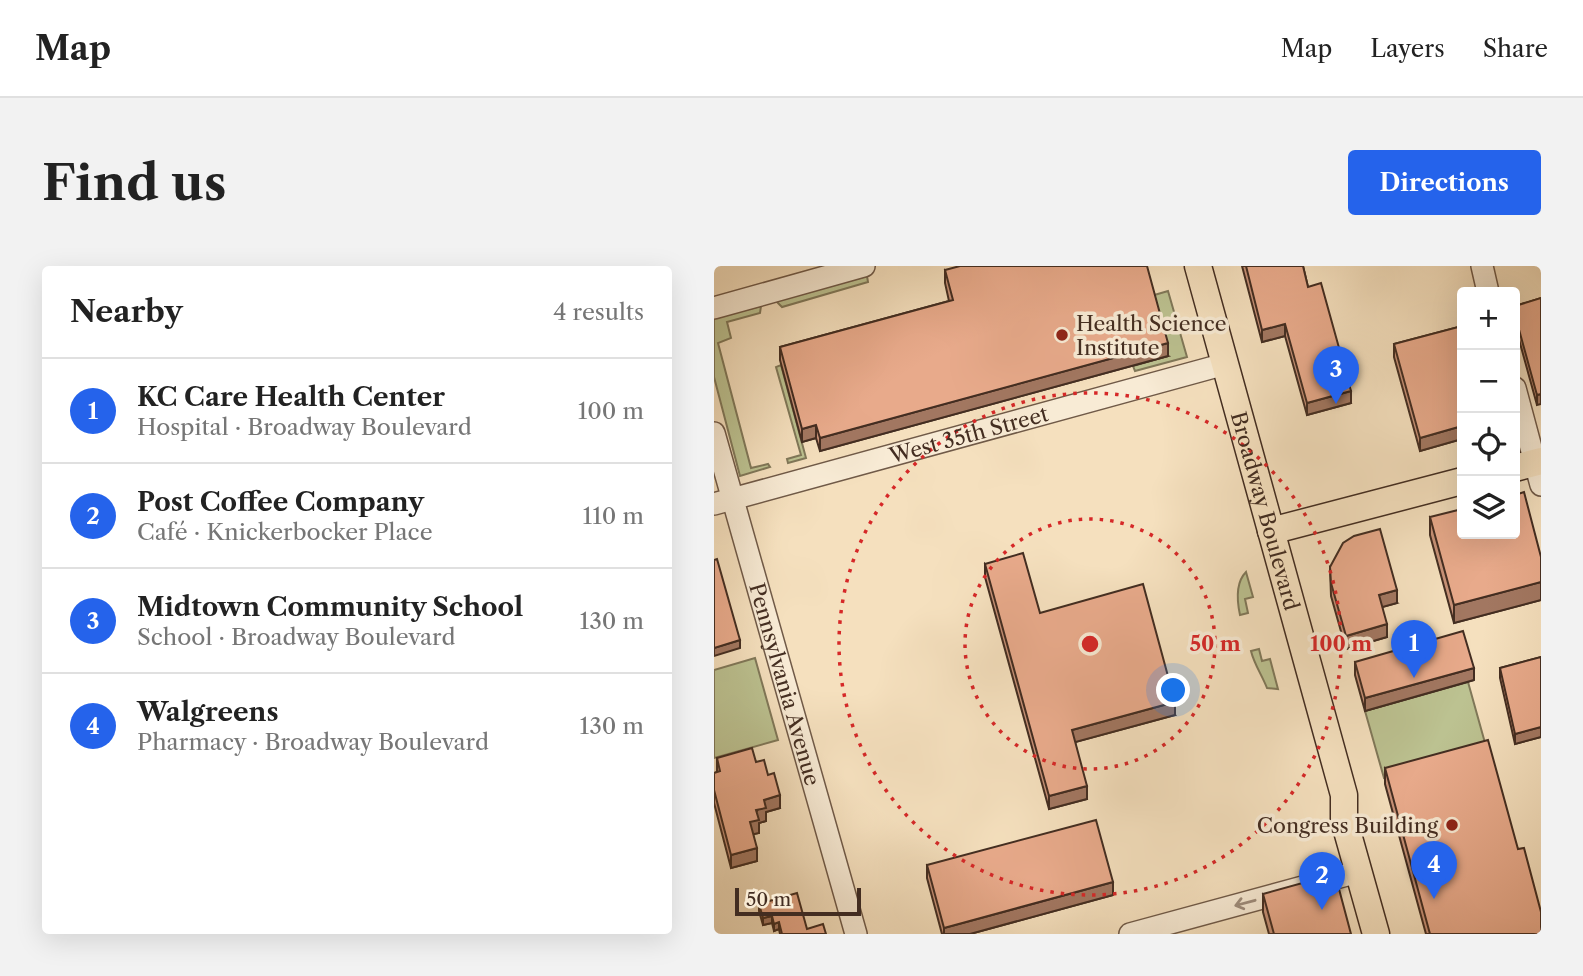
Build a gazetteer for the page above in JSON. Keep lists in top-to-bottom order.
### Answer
{
  "streets": {
    "main road": ["Broadway Boulevard"],
    "street": ["West 35th Street", "Pennsylvania Avenue"]
  },
  "crossings": [
    ["West 35th Street", "Broadway Boulevard"],
    ["West 35th Street", "Pennsylvania Avenue"]
  ],
  "places": ["Health Science Institute", "Congress Building"],
  "scale_bar": "50 m",
  "page": {
    "header": "Map",
    "nav": ["Map", "Layers", "Share"],
    "buttons": "Directions",
    "title": "Find us",
    "heading": ["Nearby", "4 results"],
    "map_buttons": ["+", "−"],
    "pins": [
      "3",
      "1",
      "4",
      "2"
    ],
    "list": [
      {
        "mark": "1",
        "name": "KC Care Health Center",
        "note": "Hospital · Broadway Boulevard",
        "value": "100 m"
      },
      {
        "mark": "2",
        "name": "Post Coffee Company",
        "note": "Café · Knickerbocker Place",
        "value": "110 m"
      },
      {
        "mark": "3",
        "name": "Midtown Community School",
        "note": "School · Broadway Boulevard",
        "value": "130 m"
      },
      {
        "mark": "4",
        "name": "Walgreens",
        "note": "Pharmacy · Broadway Boulevard",
        "value": "130 m"
      }
    ],
    "scale": "50 m"
  },
  "rings": ["50 m", "100 m"]
}
